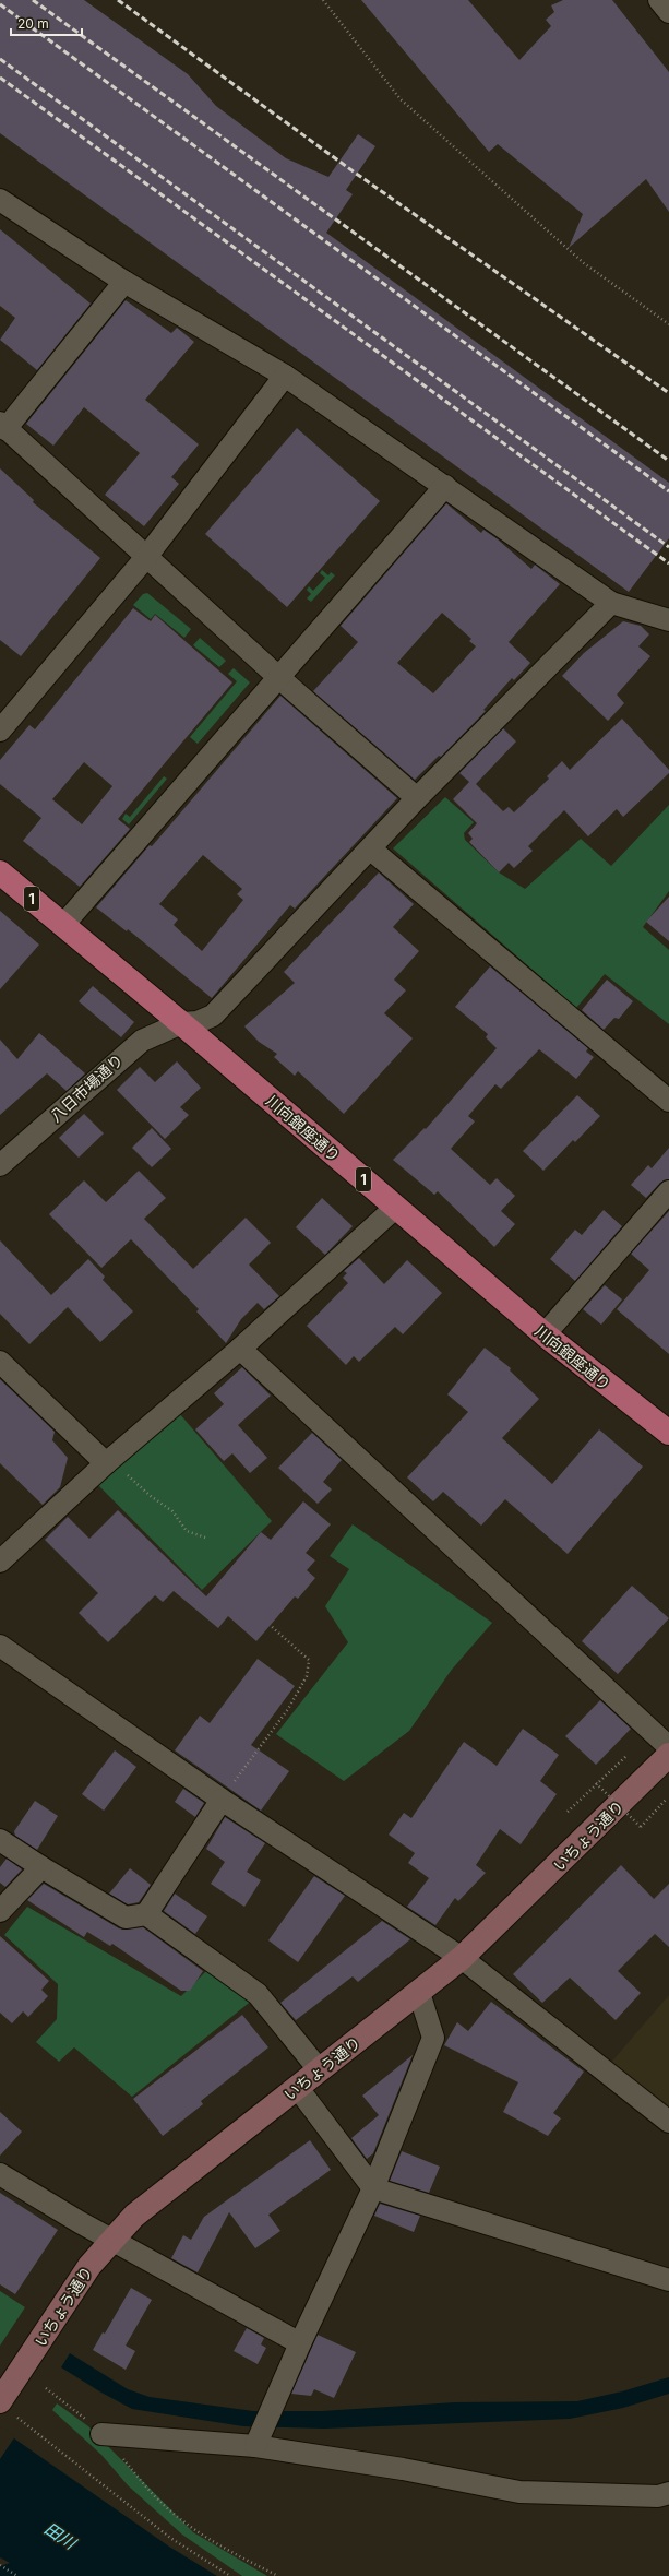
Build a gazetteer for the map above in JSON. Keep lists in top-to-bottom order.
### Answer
{
  "streets": {
    "main road": ["1", "川向銀座通り"],
    "street": ["八日市場通り", "いちょう通り"]
  },
  "crossings": [
    ["八日市場通り", "川向銀座通り"]
  ],
  "water": ["田川"],
  "scale_bar": "20 m"
}
